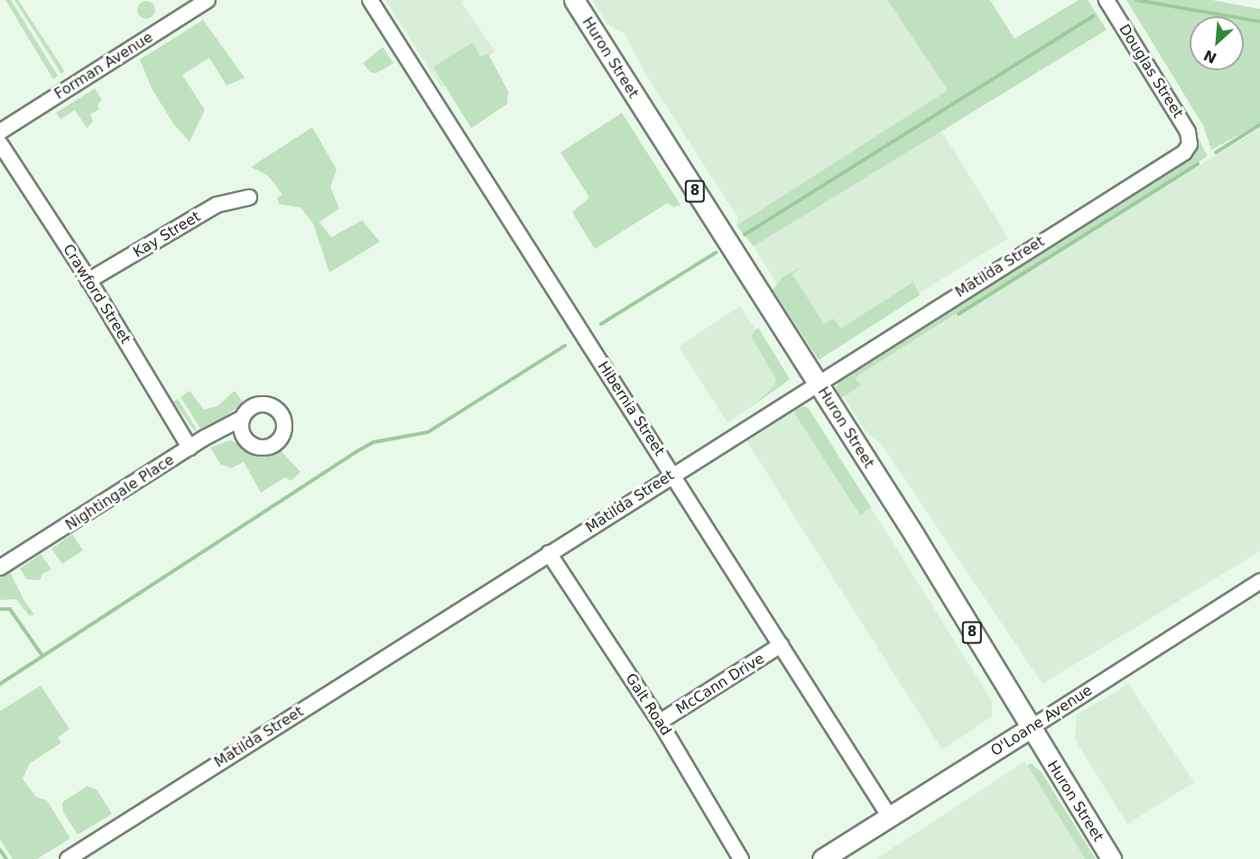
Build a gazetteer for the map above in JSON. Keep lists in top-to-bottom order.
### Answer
{
  "streets": {
    "main road": ["Huron Street", "8", "O'Loane Avenue"],
    "street": [
      "Forman Avenue",
      "Douglas Street",
      "Kay Street",
      "Matilda Street",
      "Crawford Street",
      "Hibernia Street",
      "Nightingale Place",
      "McCann Drive",
      "Galt Road"
    ]
  },
  "crossings": [
    ["Huron Street", "Matilda Street"],
    ["Huron Street", "O'Loane Avenue"],
    ["Douglas Street", "Matilda Street"],
    ["Kay Street", "Crawford Street"],
    ["Matilda Street", "Hibernia Street"],
    ["Matilda Street", "Galt Road"],
    ["Crawford Street", "Nightingale Place"],
    ["Hibernia Street", "McCann Drive"],
    ["Hibernia Street", "O'Loane Avenue"],
    ["McCann Drive", "Galt Road"]
  ],
  "north": "bottom left"
}
